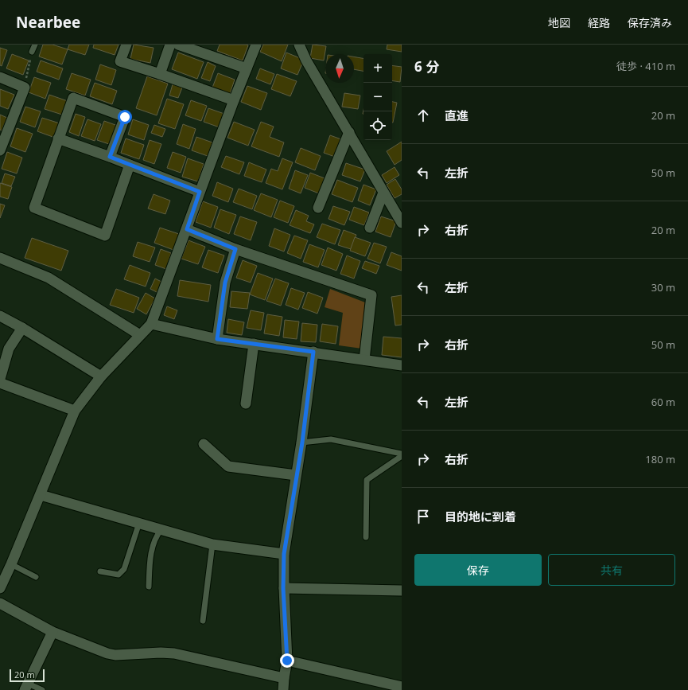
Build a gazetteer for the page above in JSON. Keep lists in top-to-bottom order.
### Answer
{
  "scale_bar": "20 m",
  "north": "bottom",
  "page": {
    "header": "Nearbee",
    "nav": ["地図", "経路", "保存済み"],
    "heading": ["6 分", "徒歩 · 410 m"],
    "map_buttons": ["+", "−"],
    "list": [
      ["直進", "20 m"],
      ["左折", "50 m"],
      ["右折", "20 m"],
      ["左折", "30 m"],
      ["右折", "50 m"],
      ["左折", "60 m"],
      ["右折", "180 m"],
      "目的地に到着"
    ],
    "buttons": ["保存", "共有"],
    "scale": "20 m"
  }
}
